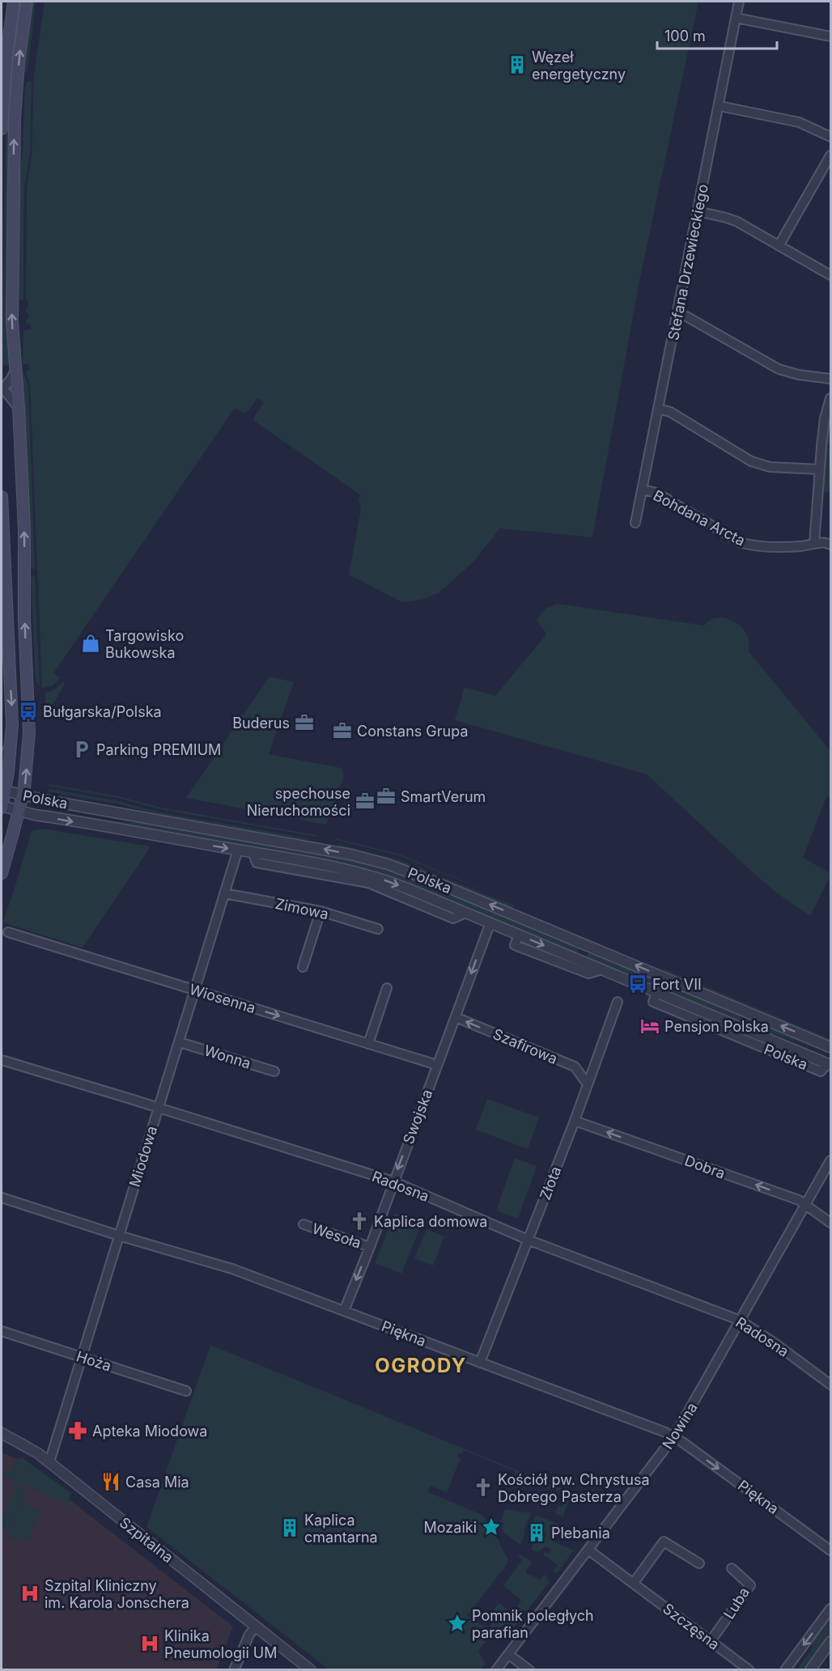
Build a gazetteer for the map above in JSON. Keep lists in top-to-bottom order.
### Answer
{
  "streets": {
    "street": [
      "Stefana Drzewieckiego",
      "Bohdana Arcta",
      "Polska",
      "Zimowa",
      "Wiosenna",
      "Szafirowa",
      "Wonna",
      "Swojska",
      "Miodowa",
      "Dobra",
      "Złota",
      "Radosna",
      "Wesoła",
      "Piękna",
      "Hoża",
      "Nowina",
      "Szpitalna",
      "Luba",
      "Szczęsna"
    ]
  },
  "crossings": [
    ["Stefana Drzewieckiego", "Bohdana Arcta"],
    ["Polska", "Swojska"],
    ["Polska", "Miodowa"],
    ["Zimowa", "Miodowa"],
    ["Wiosenna", "Swojska"],
    ["Wiosenna", "Miodowa"],
    ["Szafirowa", "Swojska"],
    ["Szafirowa", "Złota"],
    ["Wonna", "Miodowa"],
    ["Swojska", "Radosna"],
    ["Swojska", "Wesoła"],
    ["Swojska", "Piękna"],
    ["Miodowa", "Radosna"],
    ["Miodowa", "Piękna"],
    ["Miodowa", "Hoża"],
    ["Miodowa", "Szpitalna"],
    ["Dobra", "Złota"],
    ["Dobra", "Nowina"],
    ["Złota", "Radosna"],
    ["Złota", "Piękna"],
    ["Radosna", "Nowina"],
    ["Piękna", "Nowina"],
    ["Nowina", "Szczęsna"],
    ["Luba", "Szczęsna"]
  ],
  "one_way": [
    "Wiosenna",
    "Szafirowa",
    "Swojska",
    "Dobra"
  ],
  "districts": ["OGRODY"],
  "places": {
    "building": ["Węzeł energetyczny", "Kaplica cmantarna", "Plebania"],
    "shop": ["Targowisko Bukowska"],
    "bus stop": ["Bułgarska/Polska", "Fort VII"],
    "office": [
      "Buderus",
      "Constans Grupa",
      "SmartVerum",
      "spechouse Nieruchomości"
    ],
    "parking": ["Parking PREMIUM"],
    "hotel": ["Pensjon Polska"],
    "church": ["Kaplica domowa", "Kościół pw. Chrystusa Dobrego Pasterza"],
    "pharmacy": ["Apteka Miodowa"],
    "restaurant": ["Casa Mia"],
    "place": ["Mozaiki", "Pomnik poległych parafian"],
    "hospital": ["Szpital Kliniczny im. Karola Jonschera", "Klinika Pneumologii UM"]
  },
  "scale_bar": "100 m"
}
